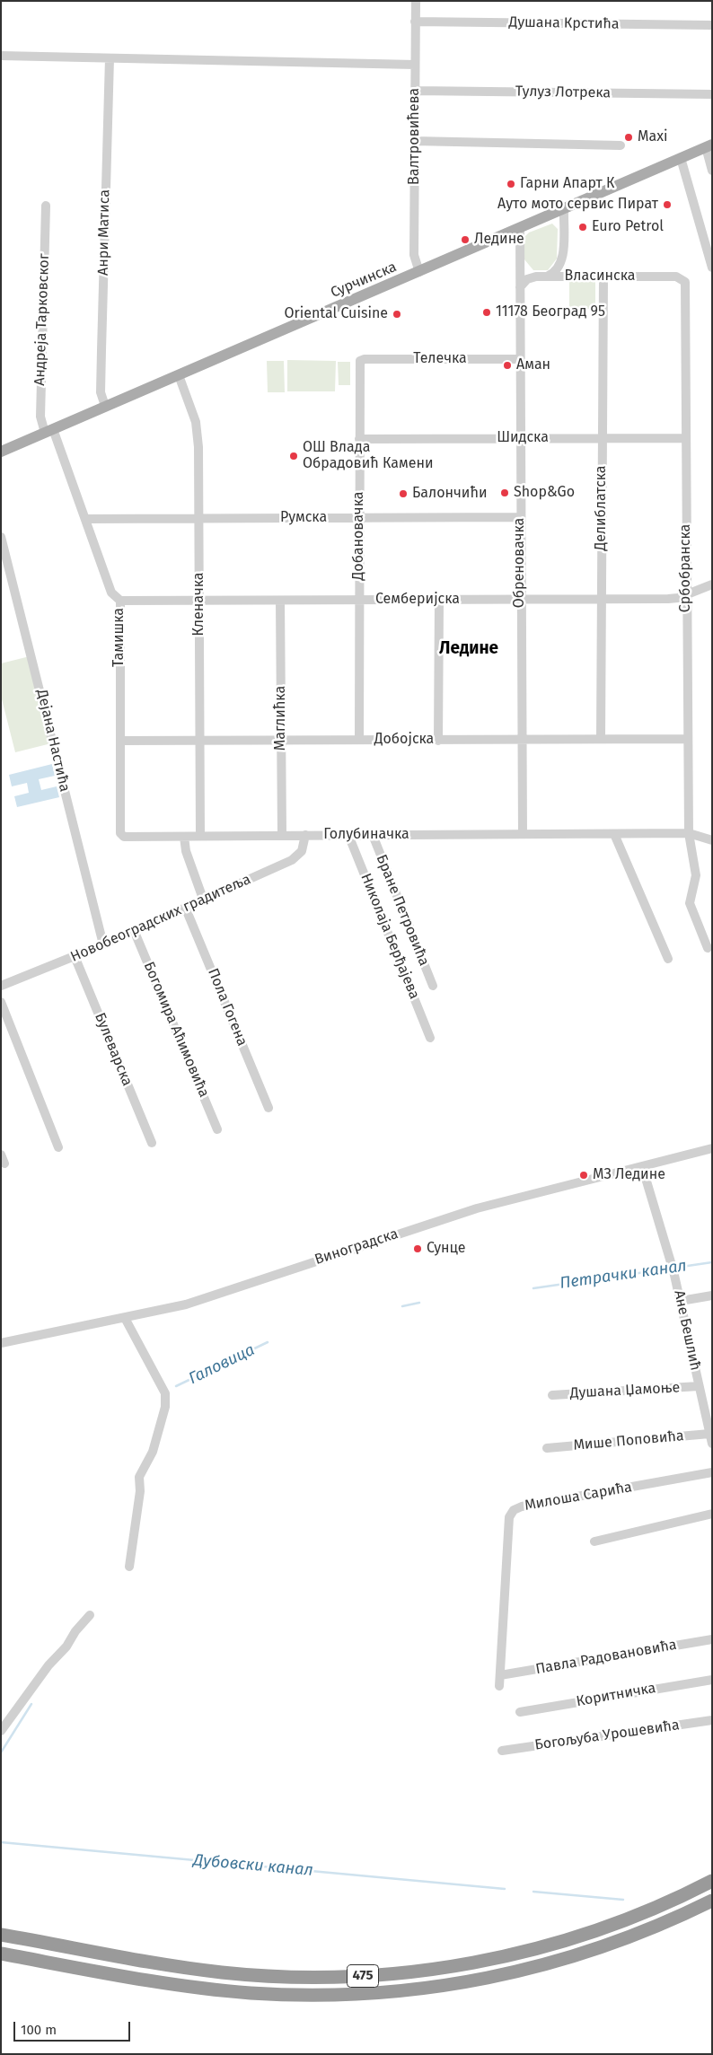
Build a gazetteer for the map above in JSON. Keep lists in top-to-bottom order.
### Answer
{
  "streets": {
    "highway": ["475"],
    "main road": ["Сурчинска"],
    "street": [
      "Душана Крстића",
      "Тулуз Лотрека",
      "Валтровићева",
      "Анри Матиса",
      "Власинска",
      "Андреја Тарковског",
      "Телечка",
      "Шидска",
      "Делиблатска",
      "Румска",
      "Добановачка",
      "Обреновачка",
      "Србобранска",
      "Семберијска",
      "Кленачка",
      "Тамишка",
      "Маглићка",
      "Добојска",
      "Дејана Настића",
      "Голубиначка",
      "Бране Петровића",
      "Новобеоградских градитеља",
      "Николаја Берђајева",
      "Пола Гогена",
      "Богомира Аћимовића",
      "Булеварска",
      "Виноградска",
      "Ане Бешлић",
      "Душана Џамоње",
      "Мише Поповића",
      "Милоша Сарића",
      "Павла Радовановића",
      "Коритничка",
      "Богољуба Урошевића"
    ]
  },
  "crossings": [
    ["Душана Крстића", "Валтровићева"],
    ["Тулуз Лотрека", "Валтровићева"],
    ["Валтровићева", "Сурчинска"],
    ["Анри Матиса", "Сурчинска"],
    ["Власинска", "Делиблатска"],
    ["Власинска", "Србобранска"],
    ["Сурчинска", "Андреја Тарковског"],
    ["Сурчинска", "Обреновачка"],
    ["Сурчинска", "Кленачка"],
    ["Сурчинска", "Тамишка"],
    ["Андреја Тарковског", "Тамишка"],
    ["Телечка", "Добановачка"],
    ["Телечка", "Обреновачка"],
    ["Шидска", "Делиблатска"],
    ["Шидска", "Добановачка"],
    ["Шидска", "Обреновачка"],
    ["Шидска", "Србобранска"],
    ["Делиблатска", "Семберијска"],
    ["Делиблатска", "Добојска"],
    ["Румска", "Добановачка"],
    ["Румска", "Обреновачка"],
    ["Румска", "Кленачка"],
    ["Румска", "Тамишка"],
    ["Добановачка", "Семберијска"],
    ["Добановачка", "Добојска"],
    ["Обреновачка", "Семберијска"],
    ["Обреновачка", "Добојска"],
    ["Обреновачка", "Голубиначка"],
    ["Србобранска", "Семберијска"],
    ["Србобранска", "Добојска"],
    ["Србобранска", "Голубиначка"],
    ["Семберијска", "Кленачка"],
    ["Семберијска", "Тамишка"],
    ["Семберијска", "Маглићка"],
    ["Кленачка", "Добојска"],
    ["Кленачка", "Голубиначка"],
    ["Тамишка", "Добојска"],
    ["Тамишка", "Голубиначка"],
    ["Маглићка", "Добојска"],
    ["Маглићка", "Голубиначка"],
    ["Дејана Настића", "Новобеоградских градитеља"],
    ["Голубиначка", "Бране Петровића"],
    ["Голубиначка", "Новобеоградских градитеља"],
    ["Голубиначка", "Николаја Берђајева"],
    ["Новобеоградских градитеља", "Пола Гогена"],
    ["Новобеоградских градитеља", "Богомира Аћимовића"],
    ["Новобеоградских градитеља", "Булеварска"],
    ["Виноградска", "Ане Бешлић"],
    ["Ане Бешлић", "Душана Џамоње"],
    ["Ане Бешлић", "Мише Поповића"],
    ["Милоша Сарића", "Павла Радовановића"]
  ],
  "districts": ["Ледине"],
  "water": ["Петрачки канал", "Галовица", "Дубовски канал"],
  "places": [
    "Maxi",
    "Гарни Апарт К",
    "Ауто мото сервис Пират",
    "Euro Petrol",
    "Ледине",
    "11178 Београд 95",
    "Oriental Cuisine",
    "Аман",
    "ОШ Влада Обрадовић Камени",
    "Shop&Go",
    "Балончићи",
    "МЗ Ледине",
    "Сунце"
  ],
  "scale_bar": "100 m"
}
